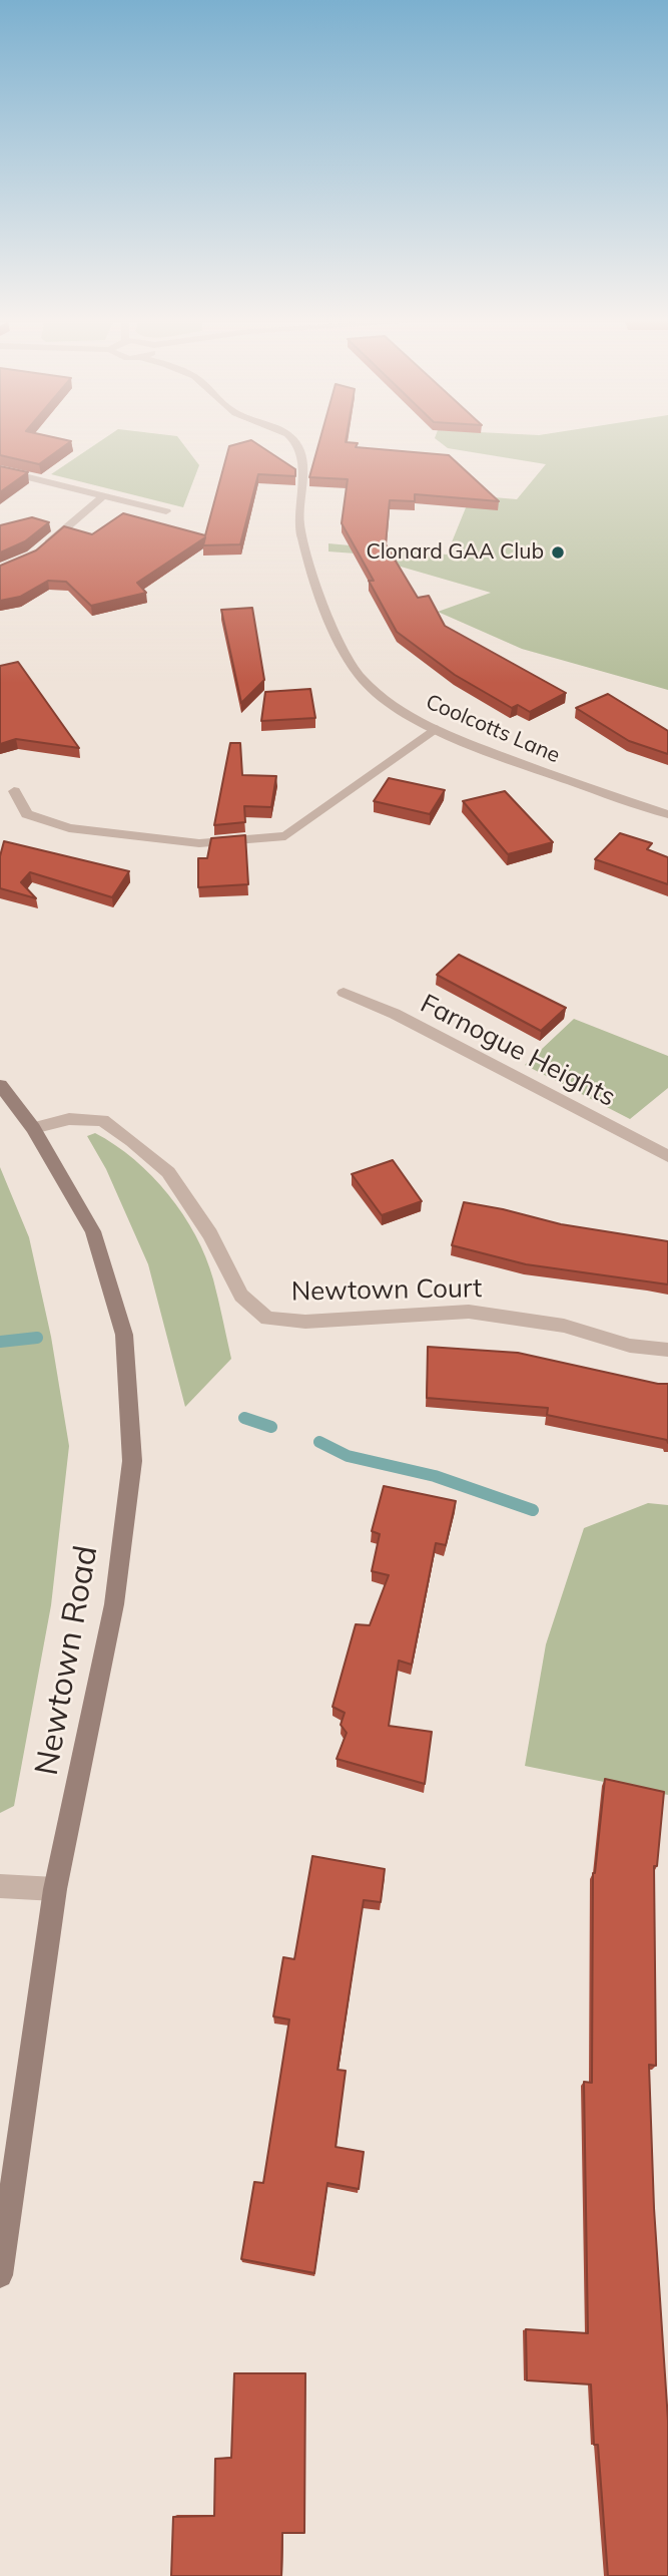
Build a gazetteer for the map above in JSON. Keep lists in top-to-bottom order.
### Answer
{
  "streets": {
    "main road": ["Newtown Road"],
    "street": ["Coolcotts Lane", "Farnogue Heights", "Newtown Court"]
  },
  "crossings": [
    ["Newtown Court", "Newtown Road"]
  ],
  "places": ["Clonard GAA Club"]
}
